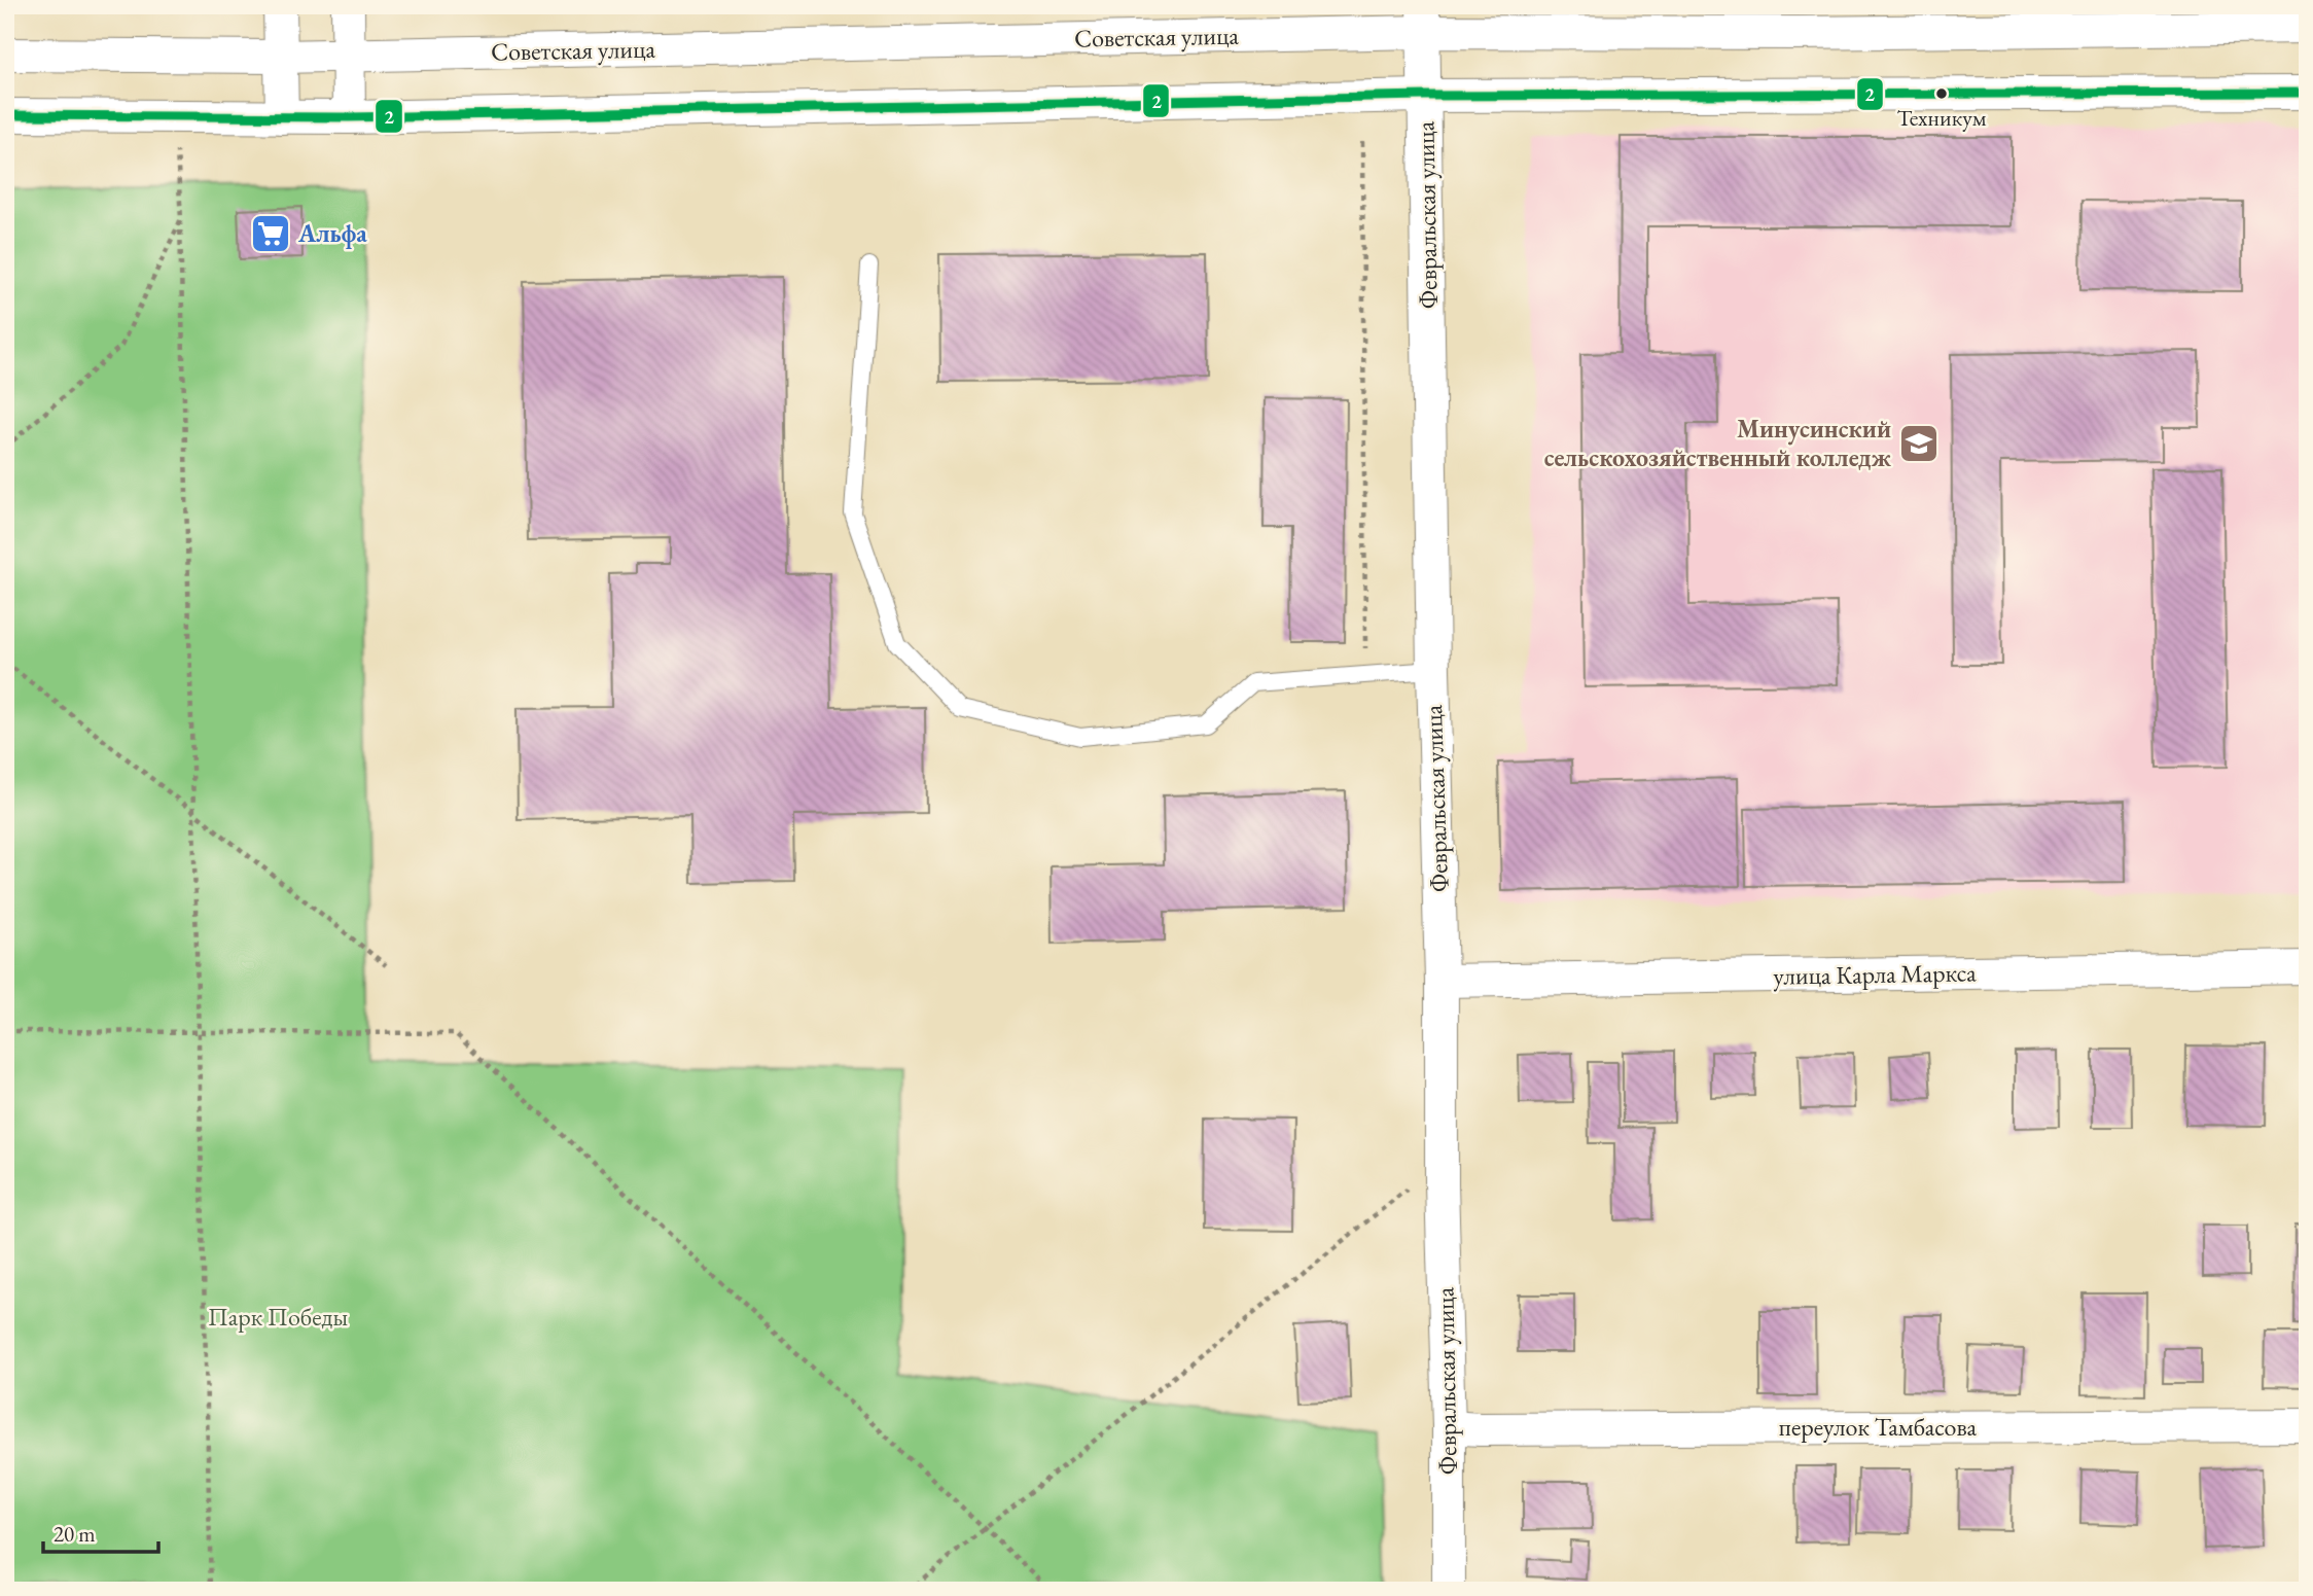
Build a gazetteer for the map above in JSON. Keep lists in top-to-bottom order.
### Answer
{
  "streets": {
    "street": [
      "Советская улица",
      "Февральская улица",
      "улица Карла Маркса",
      "переулок Тамбасова"
    ]
  },
  "crossings": [
    ["Советская улица", "Февральская улица"],
    ["Февральская улица", "улица Карла Маркса"],
    ["Февральская улица", "переулок Тамбасова"]
  ],
  "parks": ["Парк Победы"],
  "places": {
    "other": ["Техникум"],
    "supermarket": ["Альфа"],
    "school or university": ["Минусинский сельскохозяйственный колледж"]
  },
  "lines": ["transit line 2"],
  "scale_bar": "20 m"
}
